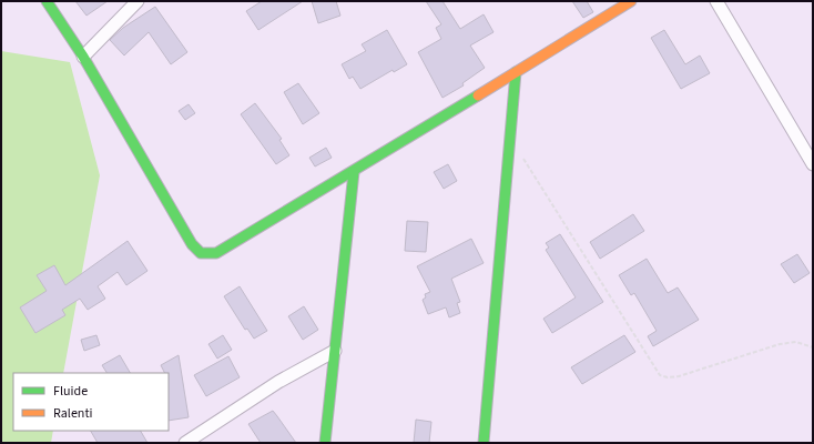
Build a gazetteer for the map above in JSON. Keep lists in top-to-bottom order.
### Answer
{
  "legend": ["Fluide", "Ralenti"]
}
